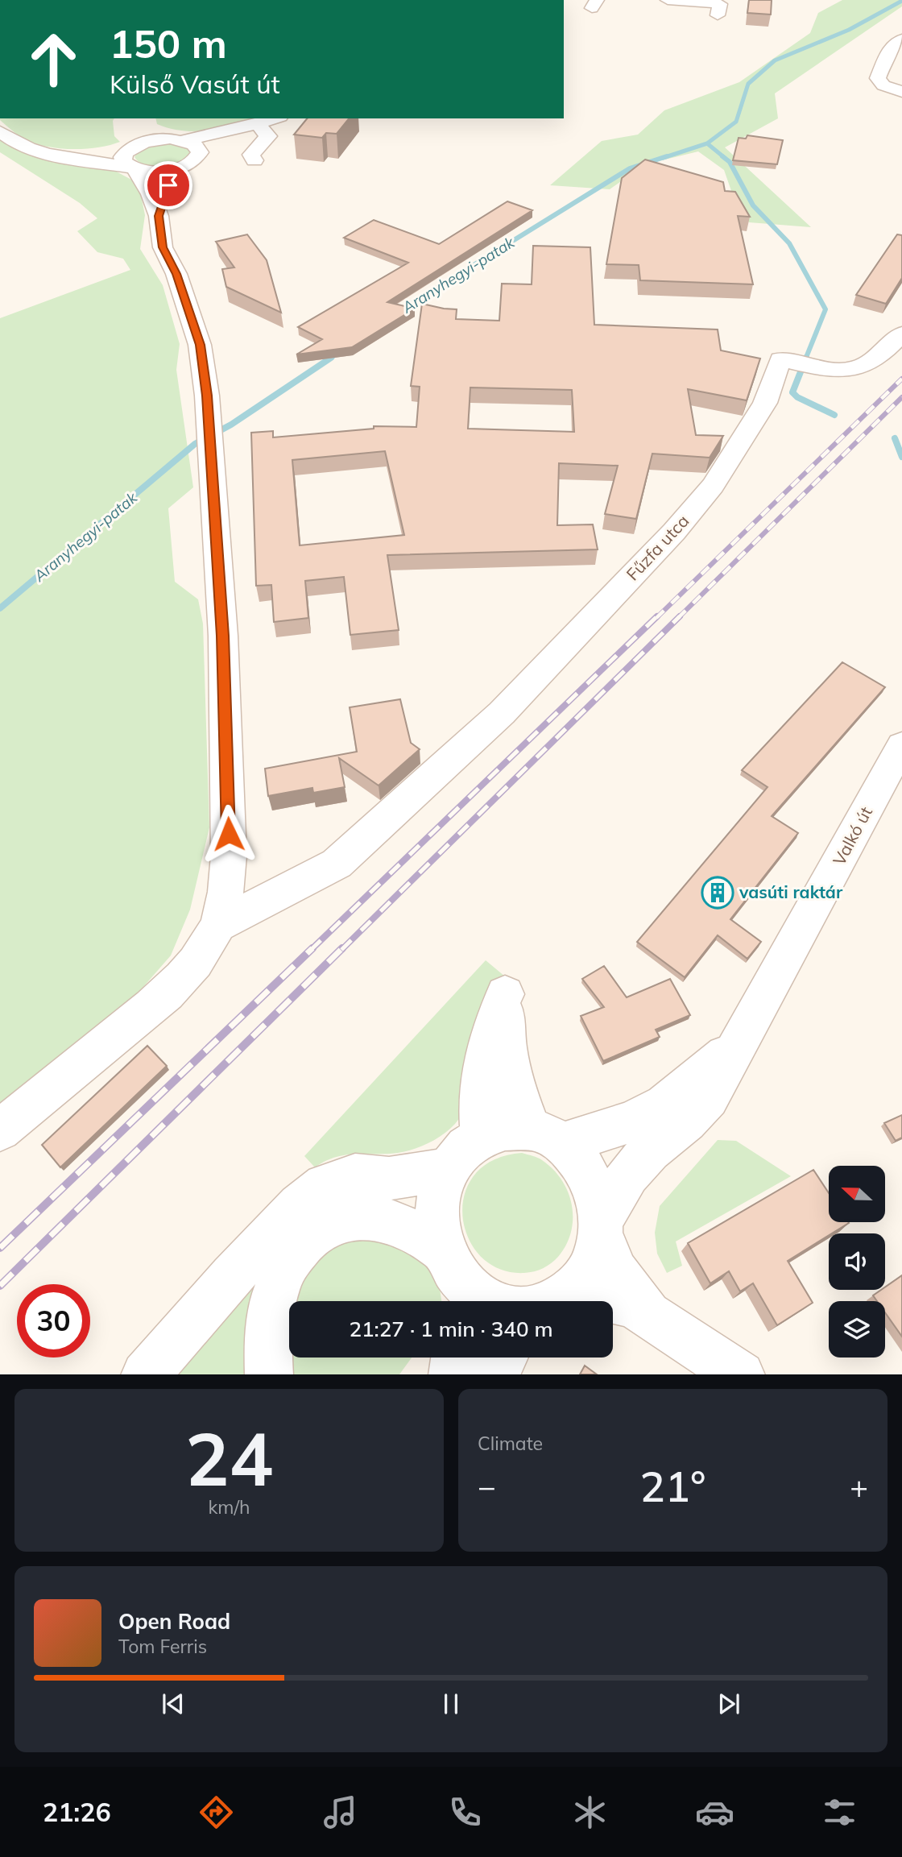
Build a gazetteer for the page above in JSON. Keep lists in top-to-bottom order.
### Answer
{
  "streets": {
    "street": ["Fűzfa utca", "Valkó út"]
  },
  "water": ["Aranyhegyi-patak"],
  "places": {
    "building": ["vasúti raktár"]
  },
  "north": "left",
  "page": {
    "turn": ["150 m", "Külső Vasút út"],
    "limit": "30",
    "trip": "21:27 · 1 min · 340 m",
    "tile": [
      ["24", "km/h"],
      "Climate"
    ],
    "heat": ["−", "21°", "+"],
    "song": ["Open Road", "Tom Ferris"],
    "tabs": "21:26"
  }
}
